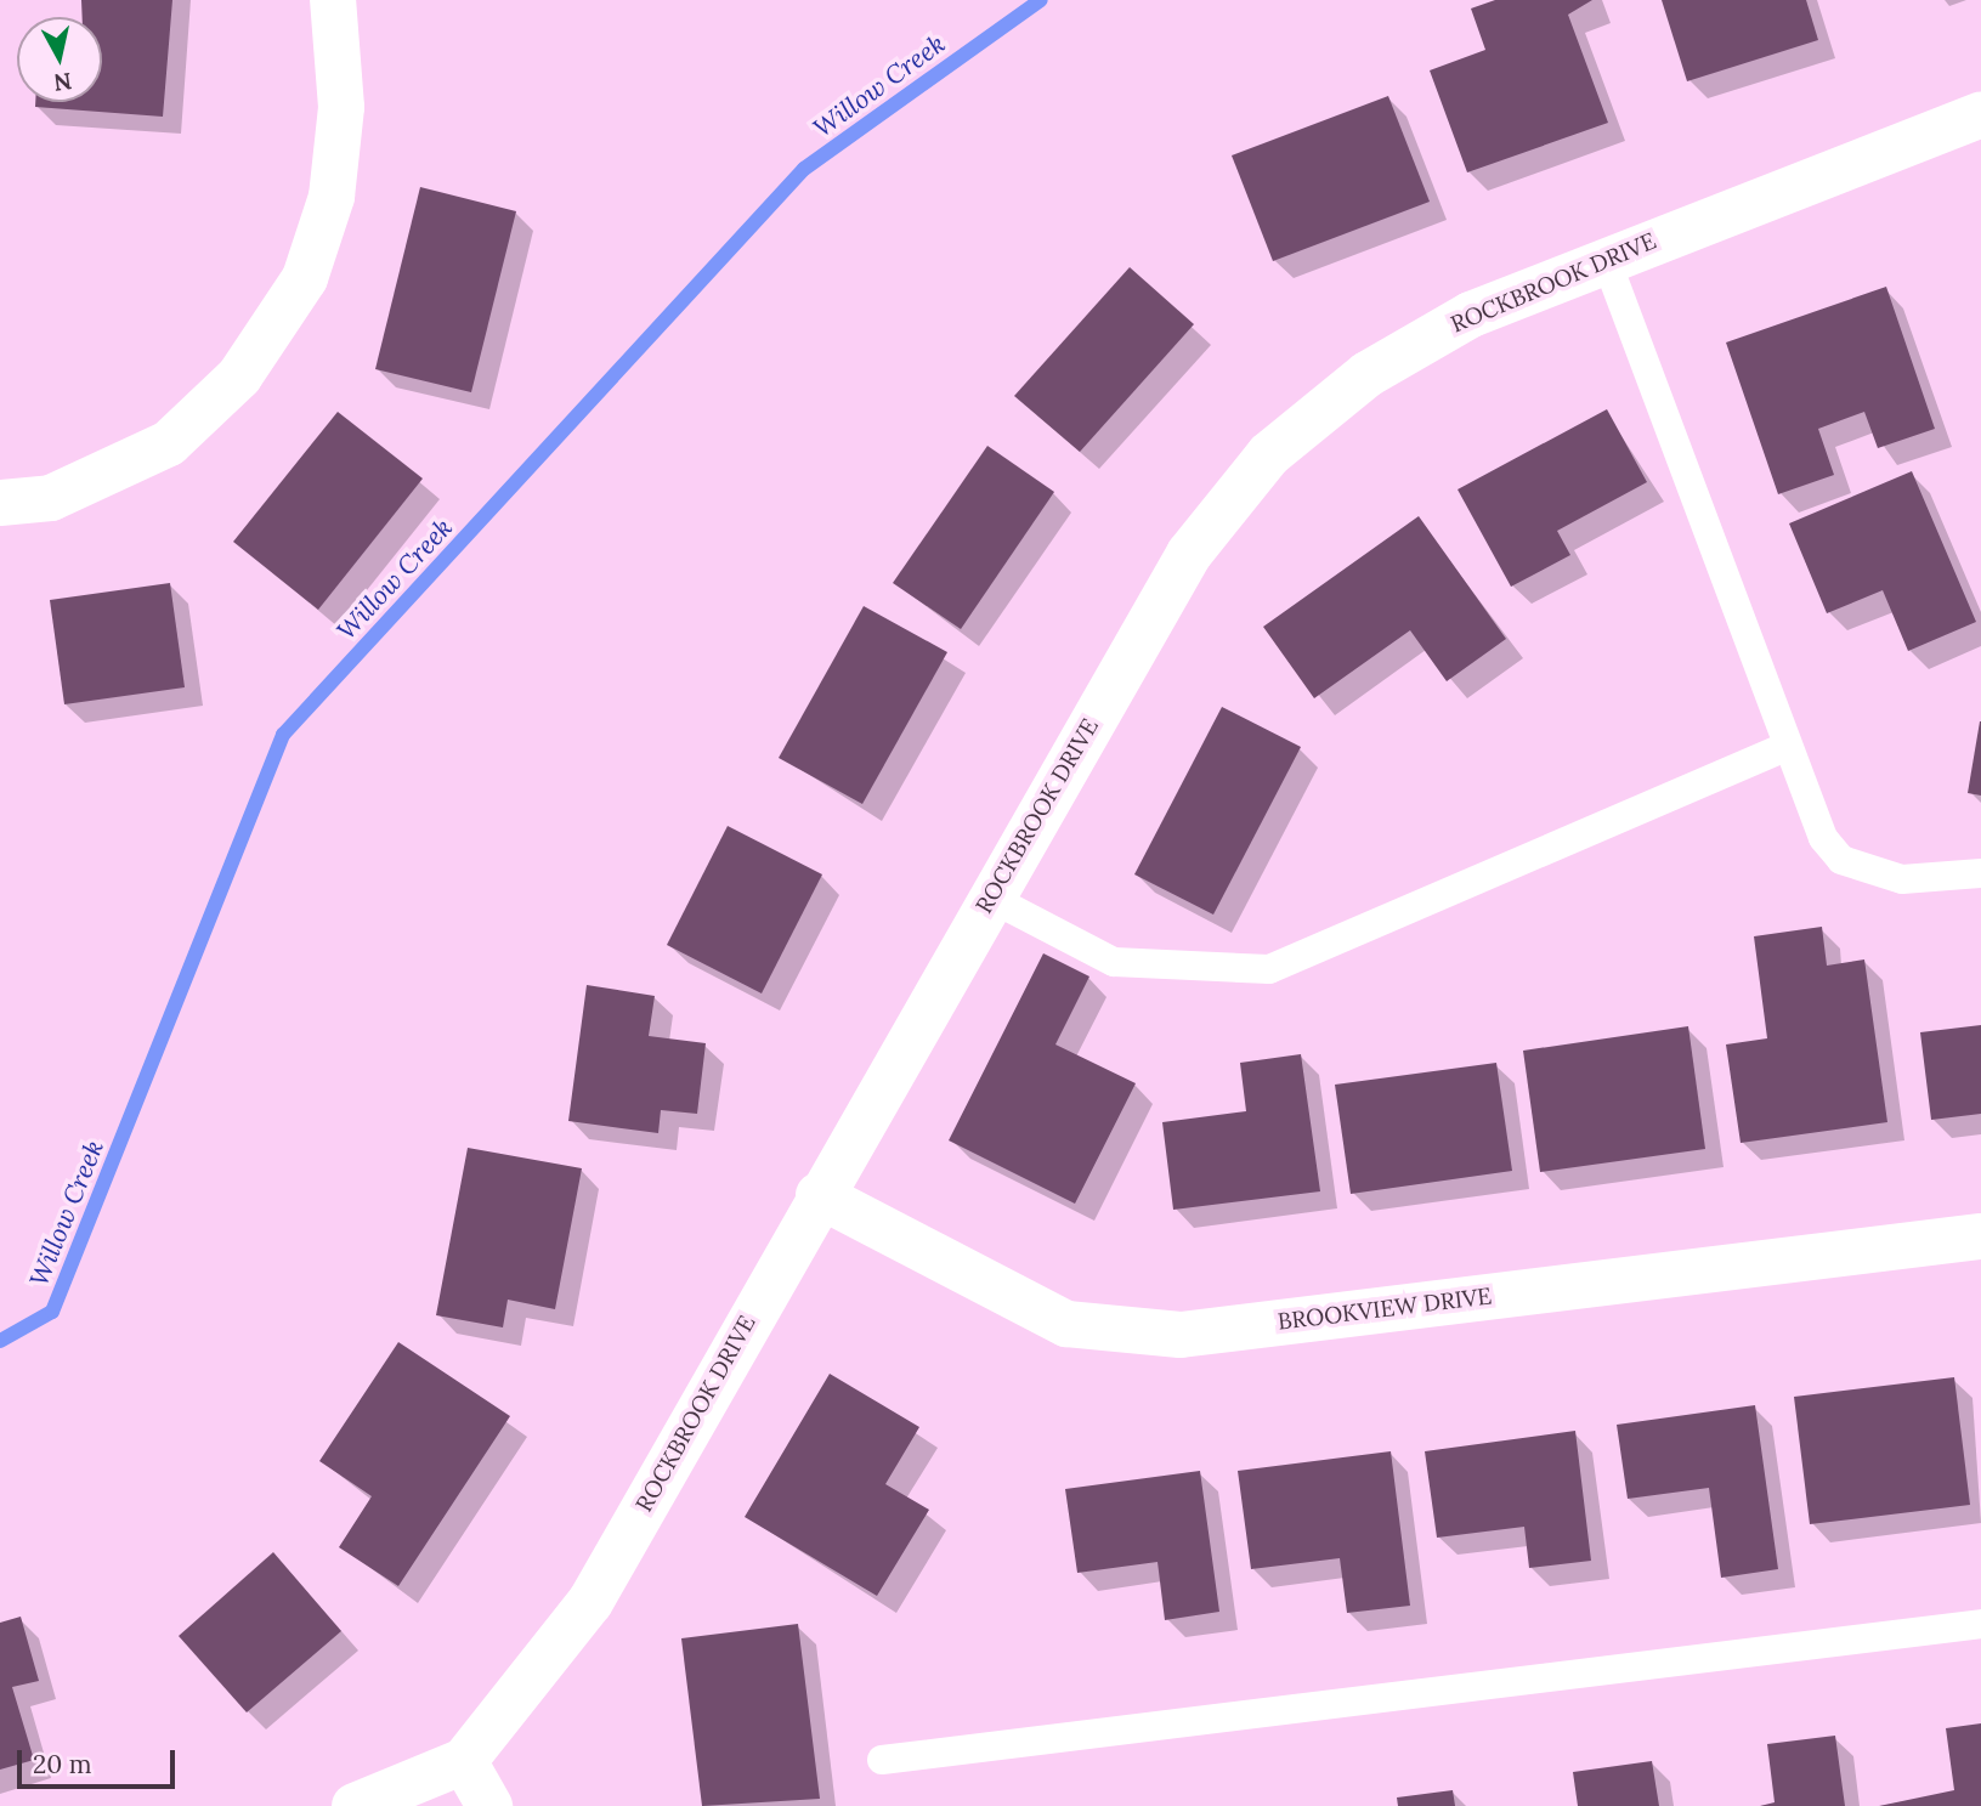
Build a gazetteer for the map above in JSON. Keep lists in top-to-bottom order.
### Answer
{
  "streets": {
    "street": ["ROCKBROOK DRIVE", "BROOKVIEW DRIVE"]
  },
  "crossings": [
    ["ROCKBROOK DRIVE", "BROOKVIEW DRIVE"]
  ],
  "water": ["Willow Creek"],
  "scale_bar": "20 m",
  "north": "bottom"
}
